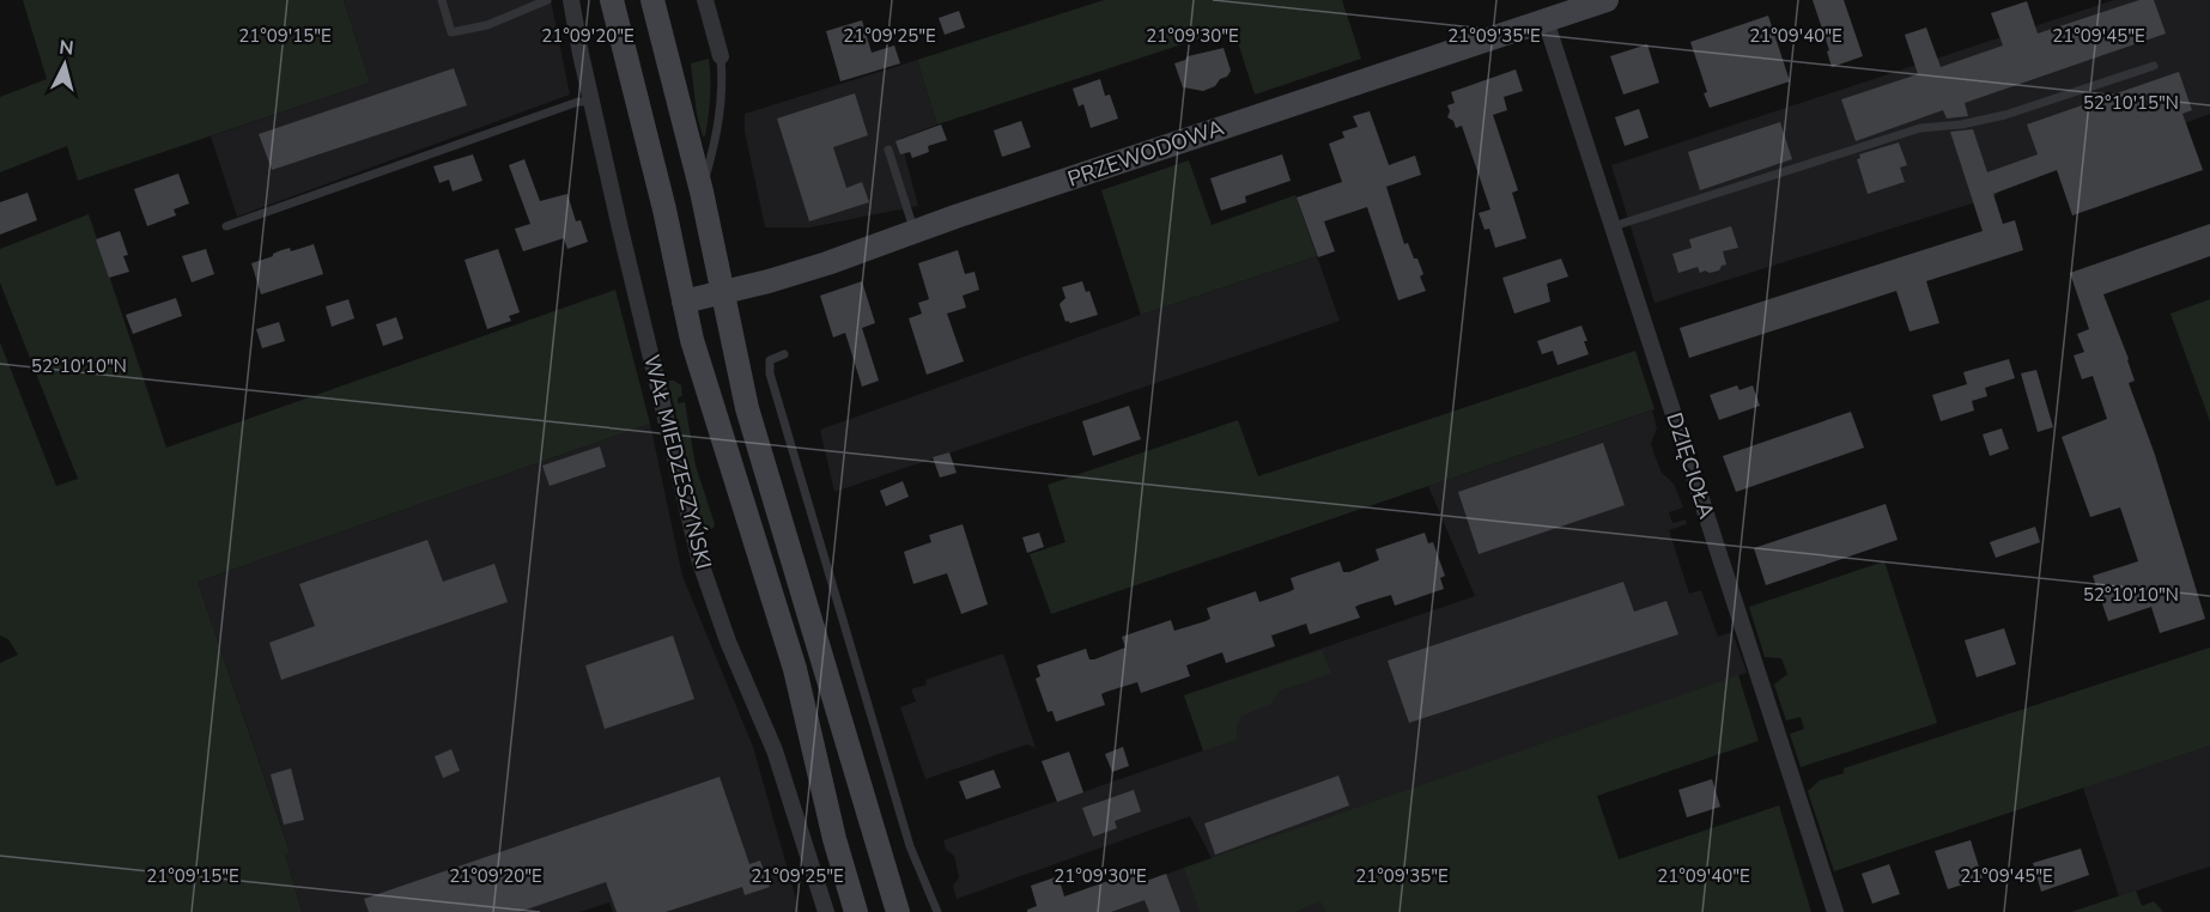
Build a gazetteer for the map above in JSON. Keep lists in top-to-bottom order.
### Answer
{
  "streets": {
    "main road": ["PRZEWODOWA", "WAŁ MIEDZESZYŃSKI"],
    "street": ["DZIĘCIOŁA"]
  },
  "crossings": [
    ["PRZEWODOWA", "WAŁ MIEDZESZYŃSKI"],
    ["PRZEWODOWA", "DZIĘCIOŁA"]
  ],
  "north": "top",
  "coordinates": [
    "21°09'15\"E",
    "21°09'20\"E",
    "21°09'25\"E",
    "21°09'30\"E",
    "21°09'35\"E",
    "21°09'40\"E",
    "21°09'45\"E",
    "52°10'15\"N",
    "52°10'10\"N"
  ]
}
